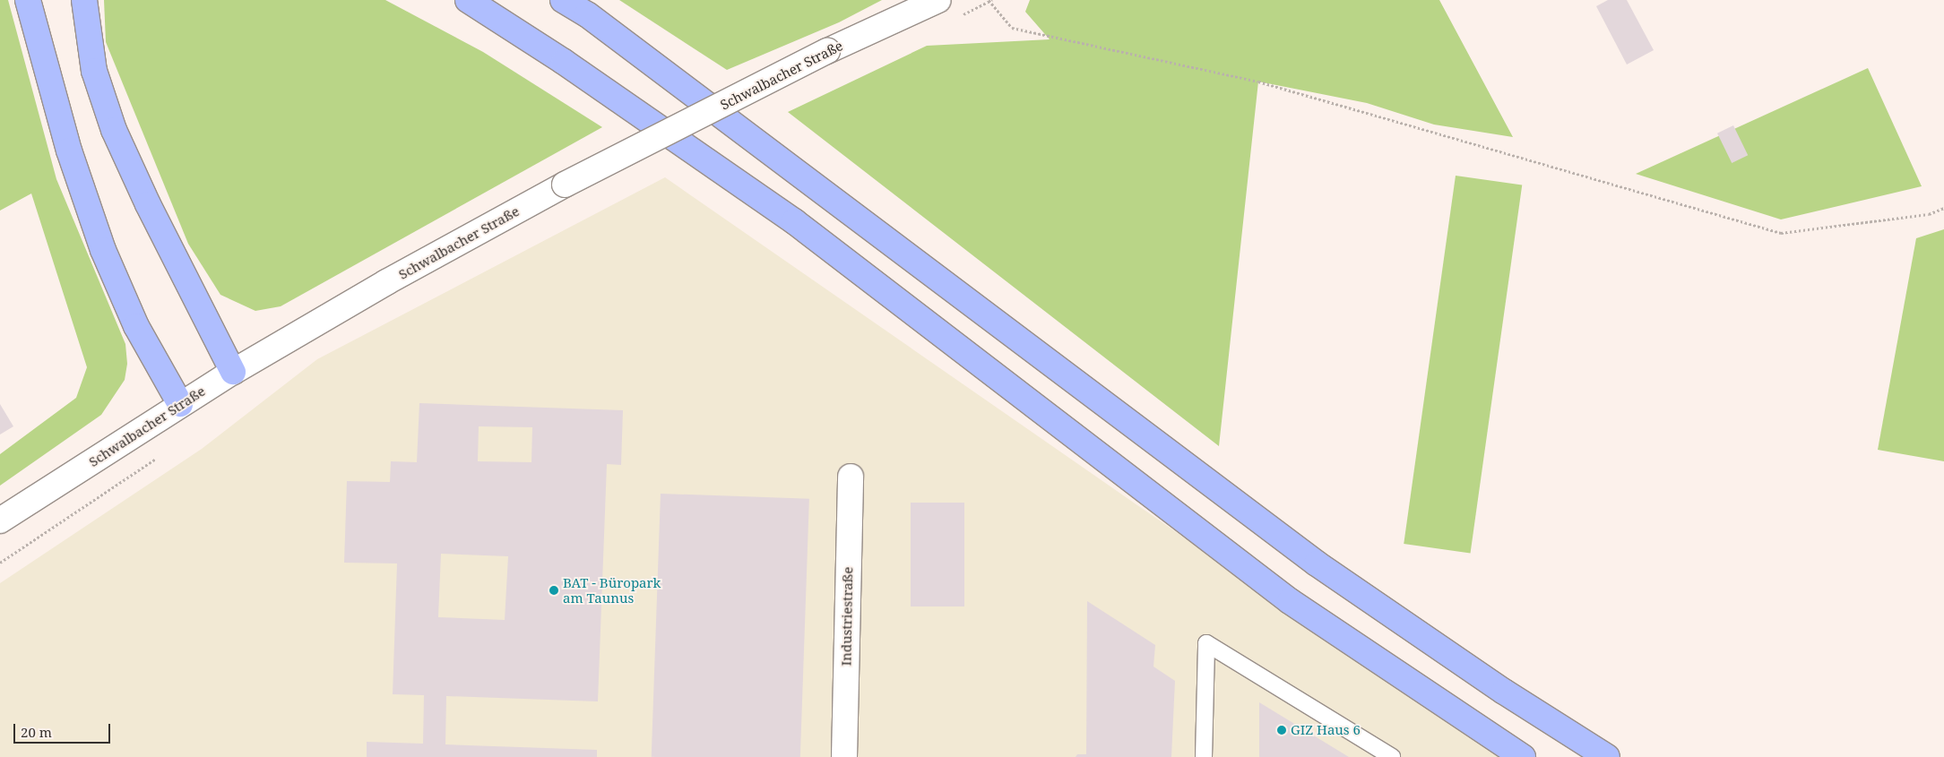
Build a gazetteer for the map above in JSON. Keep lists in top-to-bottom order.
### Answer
{
  "streets": {
    "street": ["Schwalbacher Straße", "Industriestraße"]
  },
  "places": ["BAT - Büropark am Taunus", "GIZ Haus 6"],
  "scale_bar": "20 m"
}
